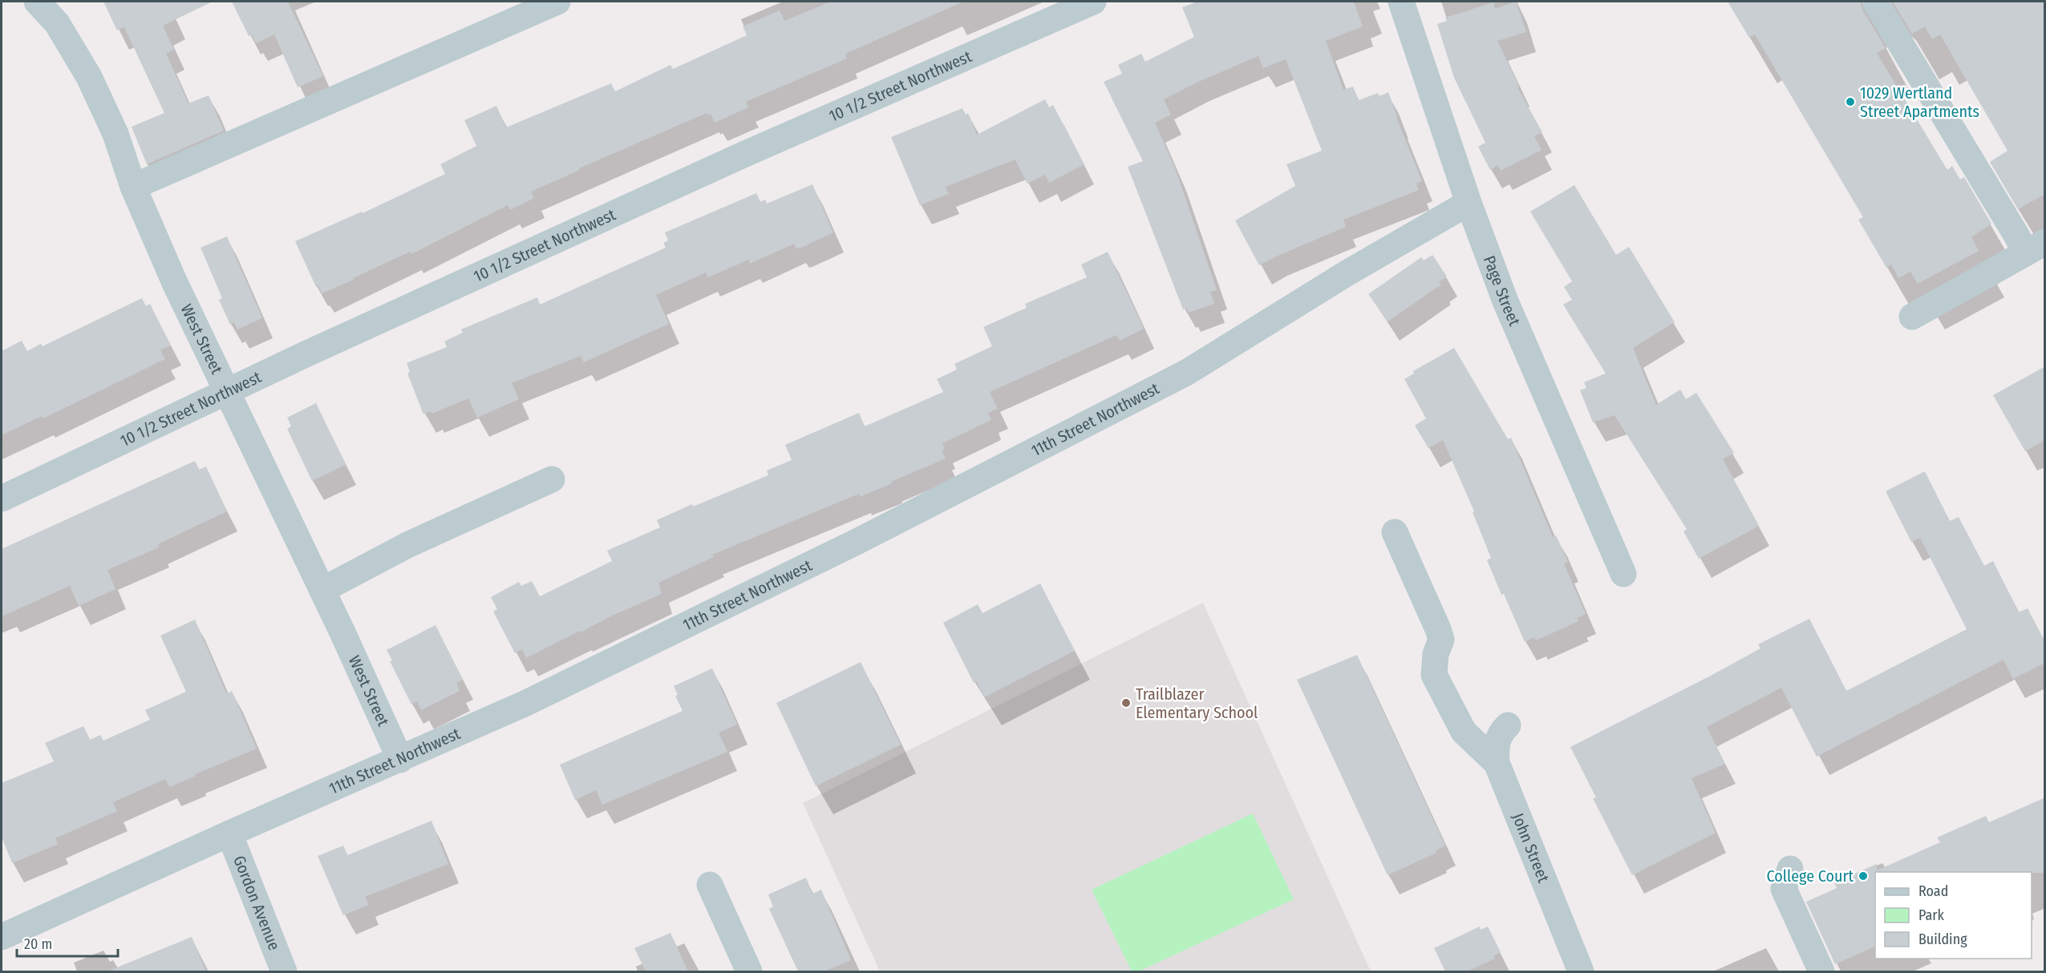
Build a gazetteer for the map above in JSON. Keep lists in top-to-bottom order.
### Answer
{
  "streets": {
    "street": [
      "10 1/2 Street Northwest",
      "Page Street",
      "West Street",
      "11th Street Northwest",
      "John Street",
      "Gordon Avenue"
    ]
  },
  "crossings": [
    ["10 1/2 Street Northwest", "West Street"],
    ["Page Street", "11th Street Northwest"],
    ["West Street", "11th Street Northwest"],
    ["11th Street Northwest", "Gordon Avenue"]
  ],
  "places": ["1029 Wertland Street Apartments", "Trailblazer Elementary School", "College Court"],
  "legend": ["Road", "Park", "Building"],
  "scale_bar": "20 m"
}
